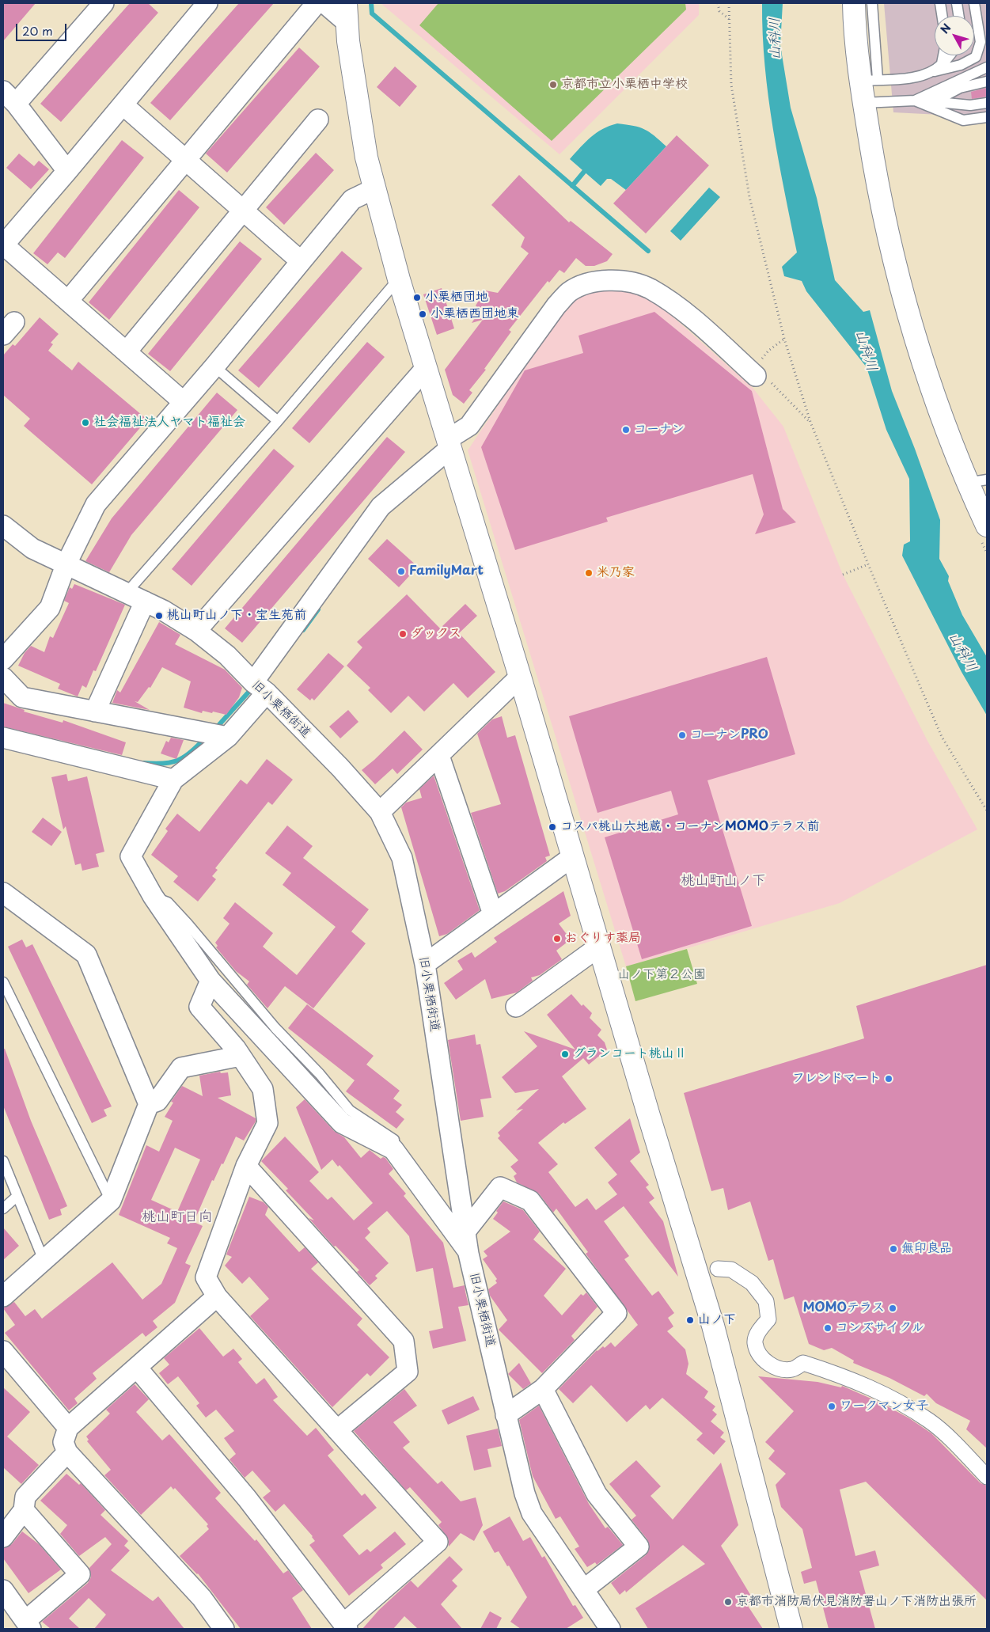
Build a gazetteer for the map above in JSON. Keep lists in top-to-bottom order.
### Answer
{
  "streets": {
    "street": ["旧小栗栖街道"]
  },
  "districts": ["桃山町山ノ下", "桃山町日向"],
  "water": ["山科川"],
  "parks": ["山ノ下第２公園"],
  "places": [
    "京都市立小栗栖中学校",
    "小栗栖団地",
    "小栗栖西団地東",
    "社会福祉法人ヤマト福祉会",
    "コーナン",
    "FamilyMart",
    "米乃家",
    "桃山町山ノ下・宝生苑前",
    "ダックス",
    "コーナンPRO",
    "コスパ桃山六地蔵・コーナンMOMOテラス前",
    "おぐりす薬局",
    "グランコート桃山Ⅱ",
    "フレンドマート",
    "無印良品",
    "MOMOテラス",
    "山ノ下",
    "コンズサイクル",
    "ワークマン女子",
    "京都市消防局伏見消防署山ノ下消防出張所"
  ],
  "scale_bar": "20 m",
  "north": "top left"
}
